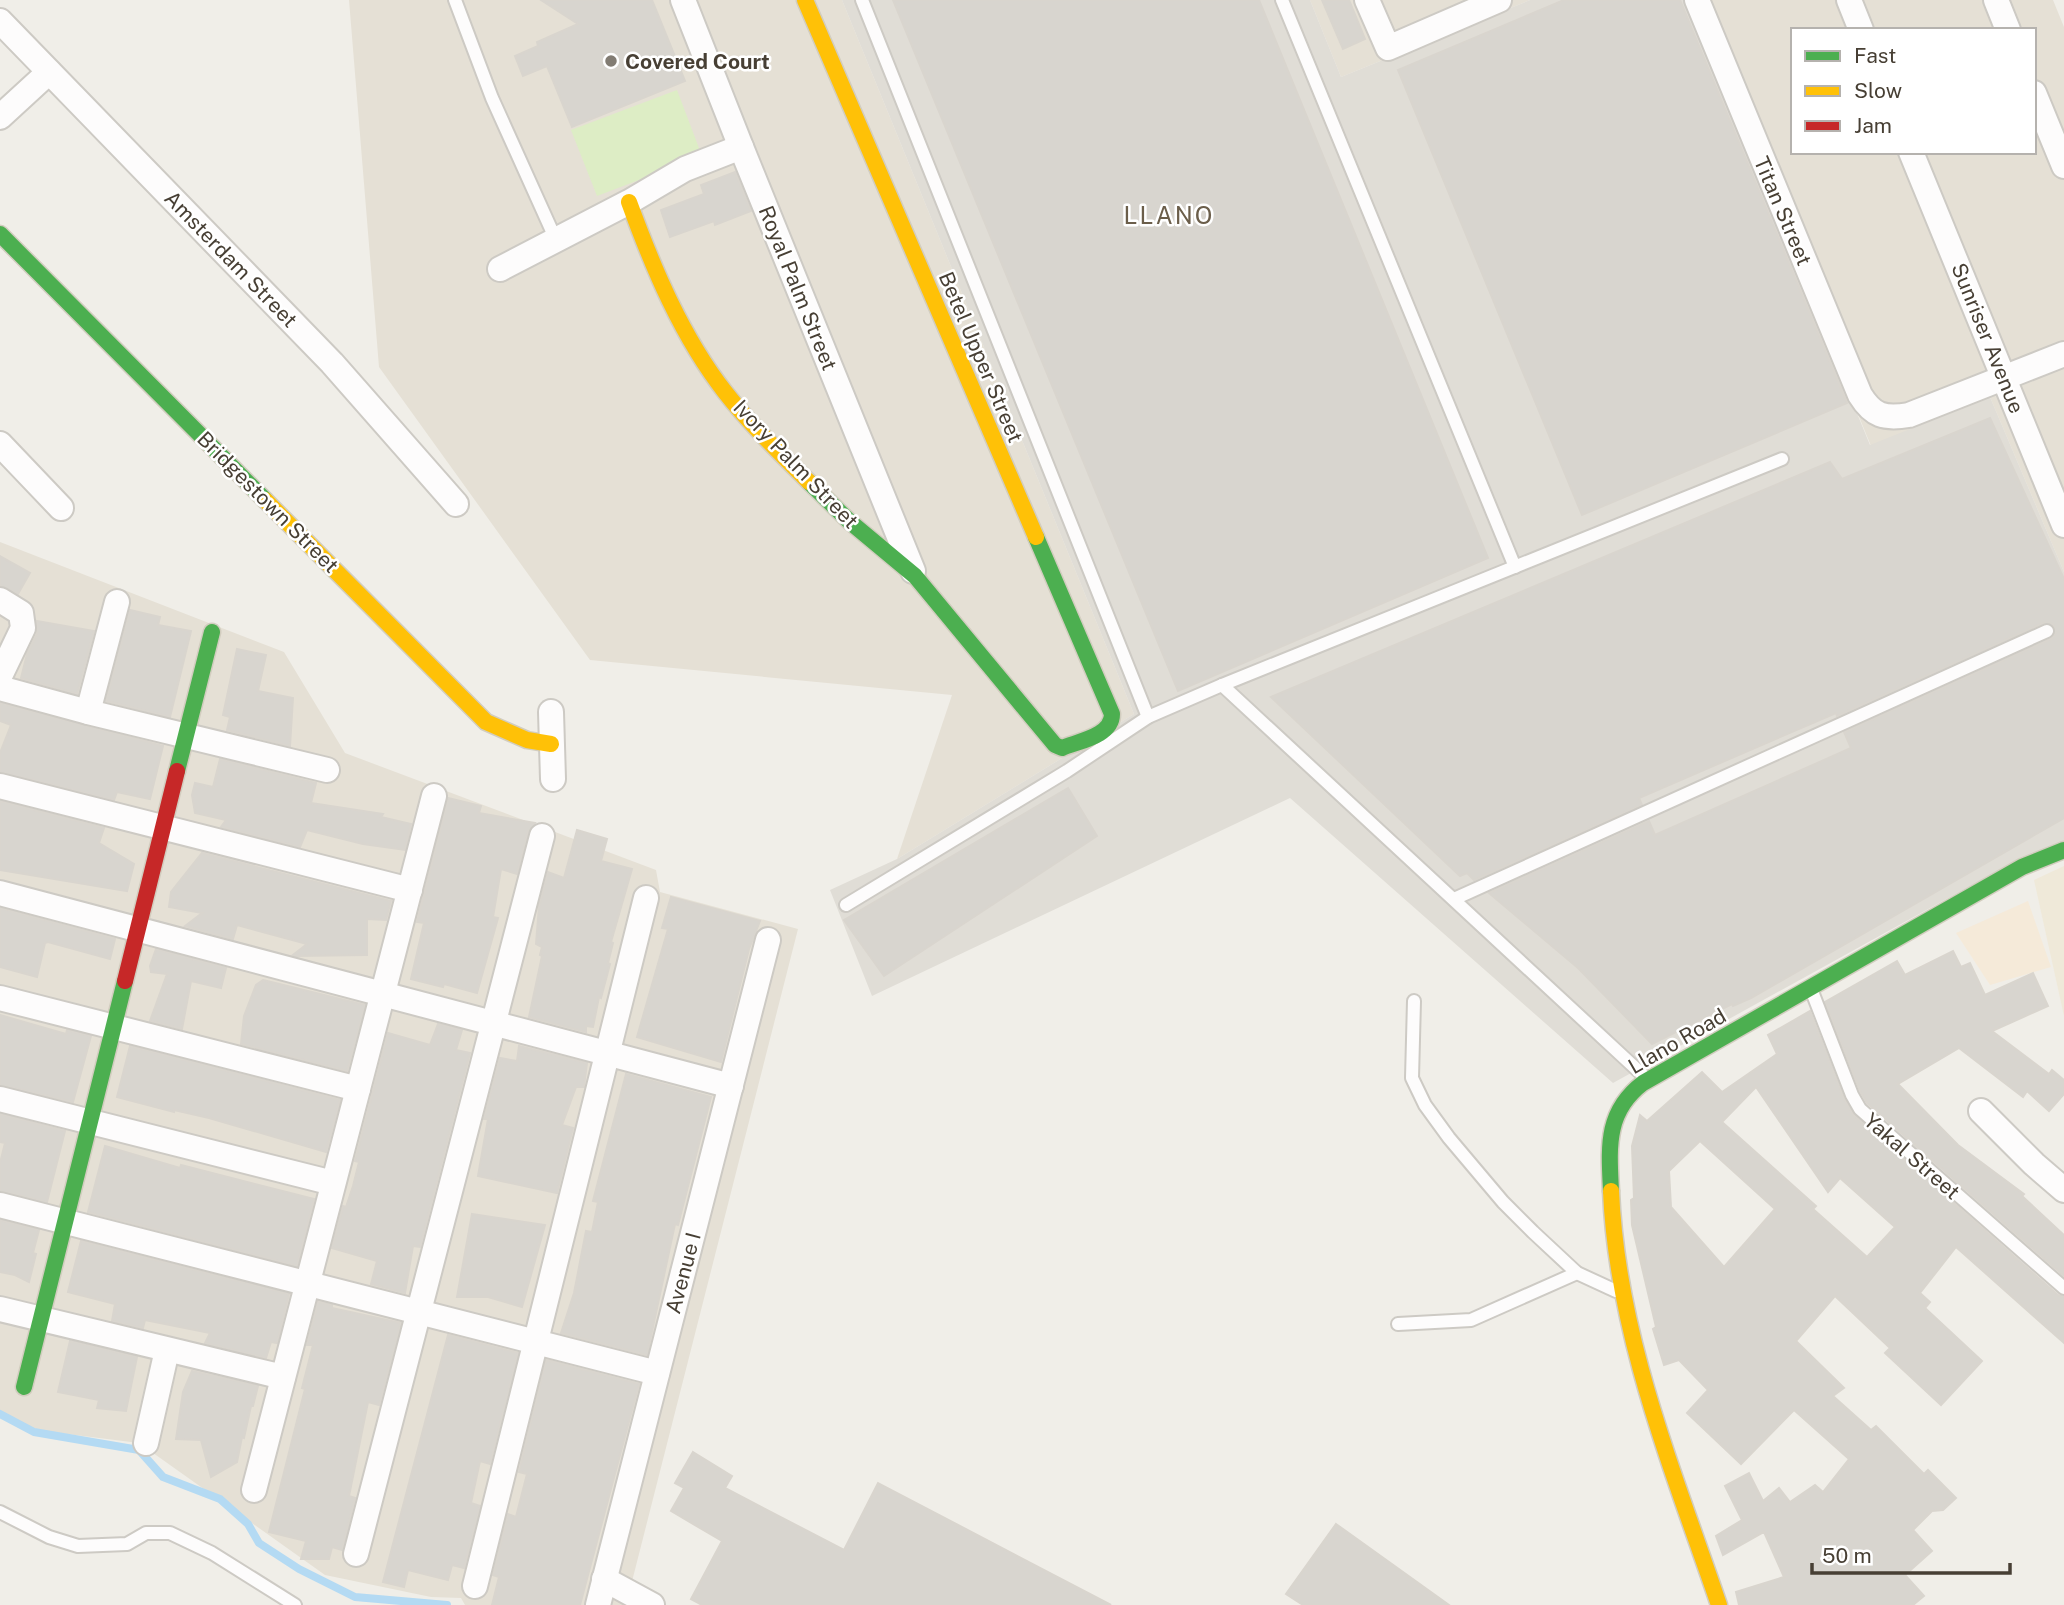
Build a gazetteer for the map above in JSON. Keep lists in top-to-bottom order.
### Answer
{
  "streets": {
    "street": [
      "Titan Street",
      "Amsterdam Street",
      "Royal Palm Street",
      "Sunriser Avenue",
      "Betel Upper Street",
      "Ivory Palm Street",
      "Bridgestown Street",
      "Llano Road",
      "Avenue I"
    ],
    "lane": ["Yakal Street"]
  },
  "crossings": [
    ["Titan Street", "Sunriser Avenue"],
    ["Royal Palm Street", "Ivory Palm Street"],
    ["Betel Upper Street", "Ivory Palm Street"],
    ["Llano Road", "Yakal Street"]
  ],
  "districts": ["LLANO"],
  "places": ["Covered Court"],
  "legend": ["Fast", "Slow", "Jam"],
  "scale_bar": "50 m"
}
